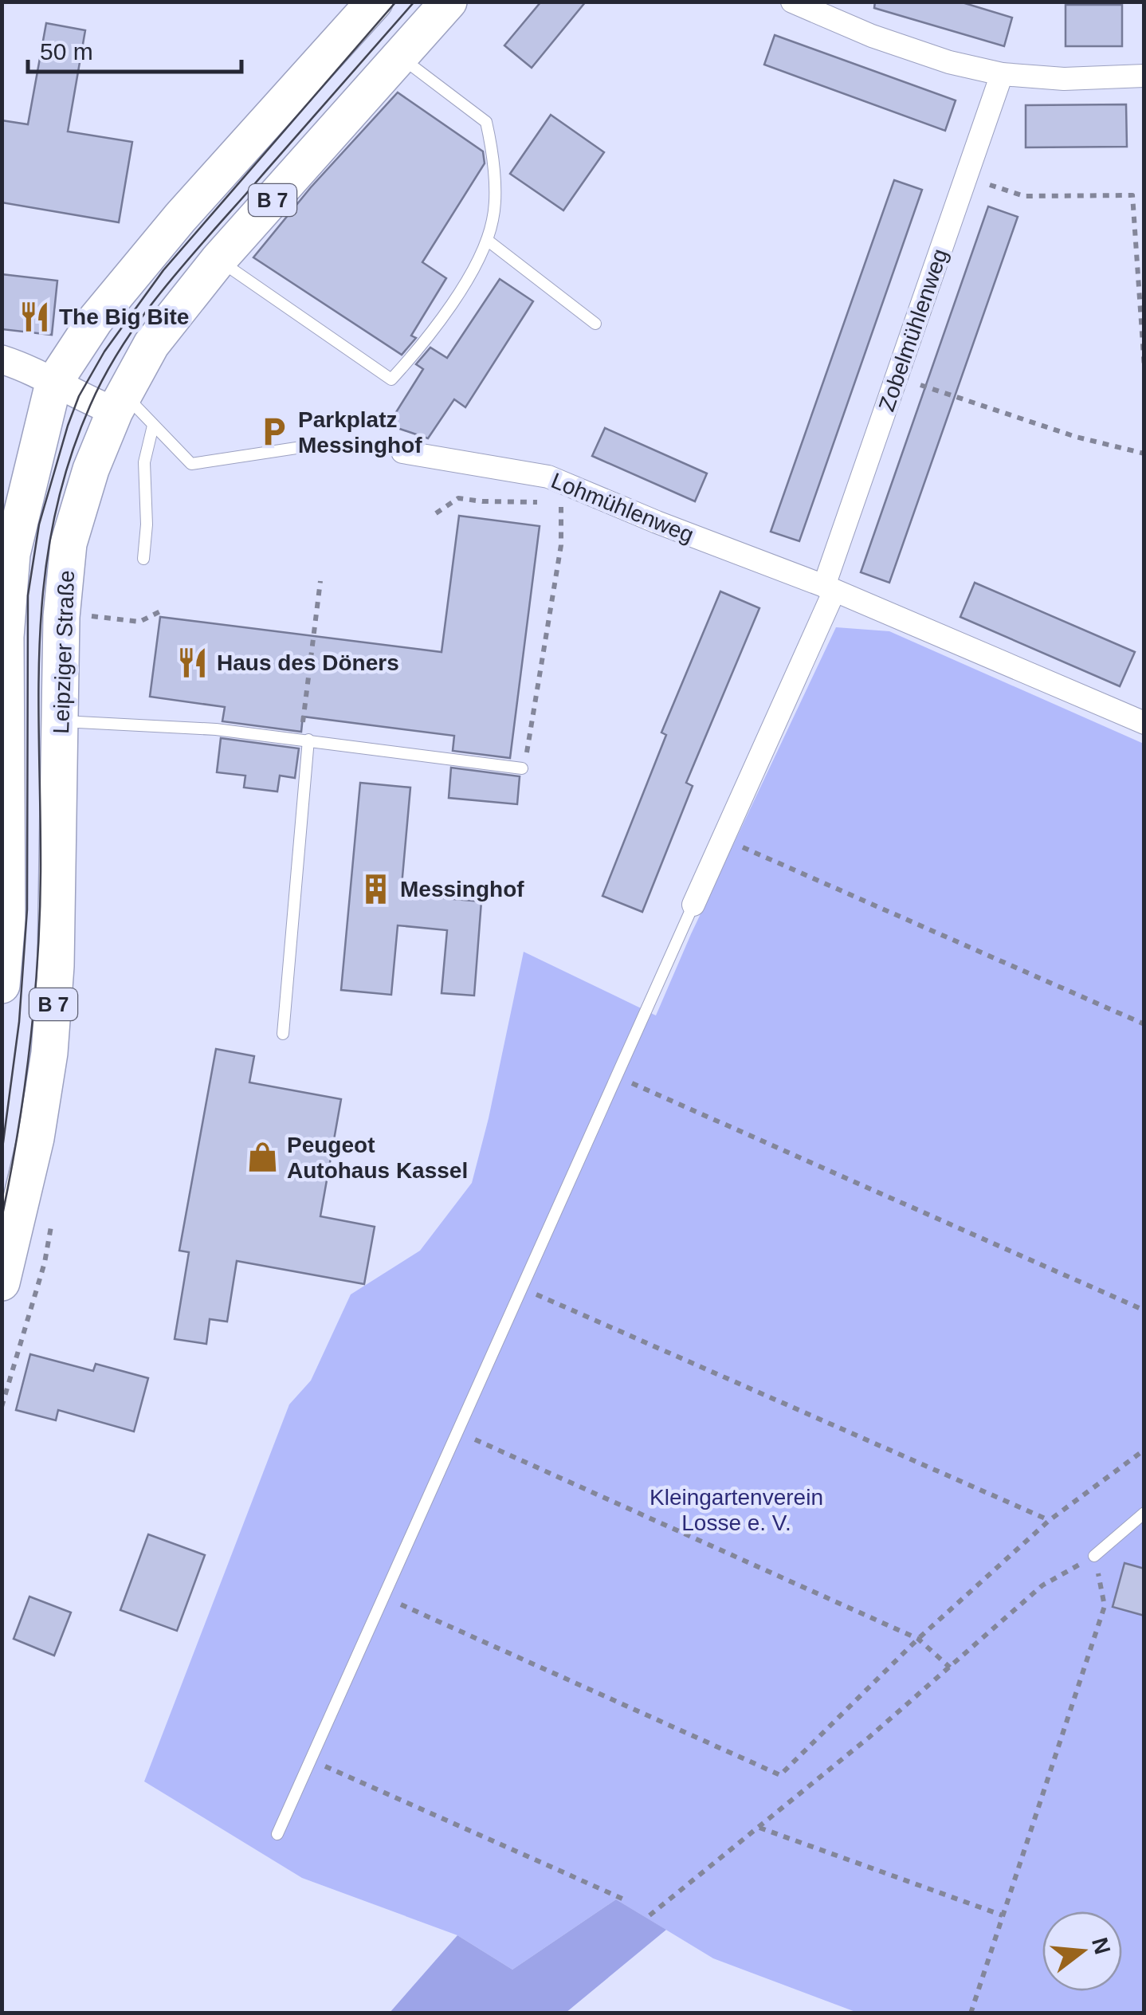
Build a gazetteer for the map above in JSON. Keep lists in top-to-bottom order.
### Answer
{
  "streets": {
    "main road": ["B 7", "Leipziger Straße"],
    "street": ["Zobelmühlenweg", "Lohmühlenweg"]
  },
  "crossings": [
    ["Zobelmühlenweg", "Lohmühlenweg"]
  ],
  "parks": ["Kleingartenverein Losse e. V."],
  "places": {
    "restaurant": ["The Big Bite", "Haus des Döners"],
    "parking": ["Parkplatz Messinghof"],
    "building": ["Messinghof"],
    "shop": ["Peugeot Autohaus Kassel"]
  },
  "scale_bar": "50 m",
  "north": "right"
}
